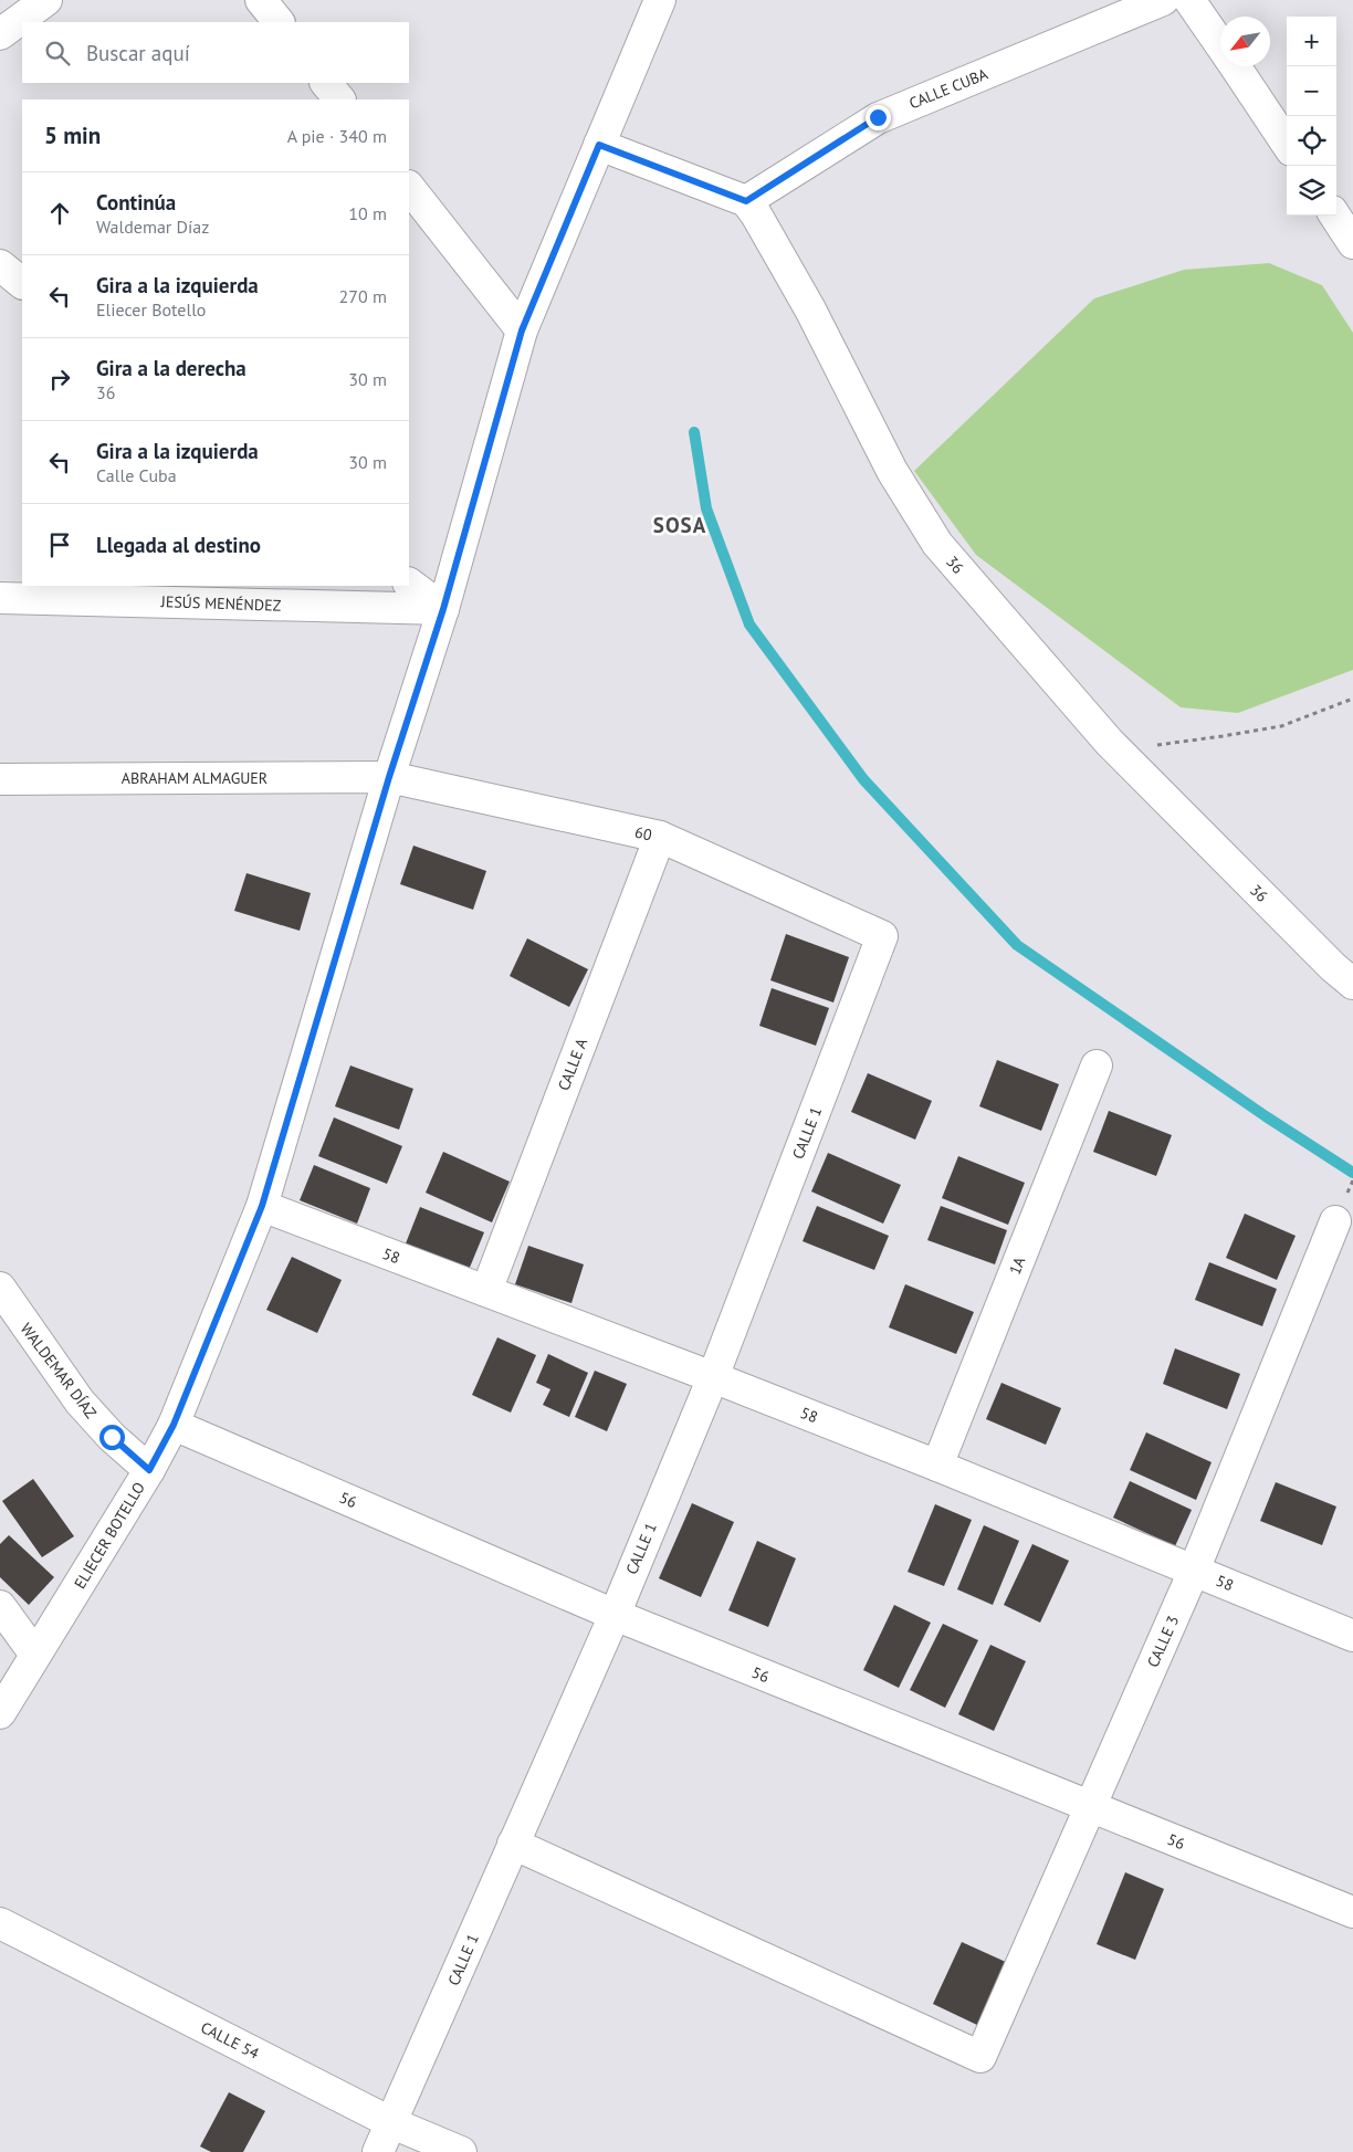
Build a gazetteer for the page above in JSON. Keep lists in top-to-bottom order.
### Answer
{
  "streets": {
    "street": [
      "CALLE CUBA",
      "36",
      "JESÚS MENÉNDEZ",
      "ABRAHAM ALMAGUER",
      "60",
      "CALLE A",
      "CALLE 1",
      "58",
      "1A",
      "WALDEMAR DÍAZ",
      "56",
      "ELIECER BOTELLO",
      "CALLE 3",
      "CALLE 54"
    ]
  },
  "crossings": [
    ["CALLE CUBA", "36"],
    ["JESÚS MENÉNDEZ", "ELIECER BOTELLO"],
    ["ABRAHAM ALMAGUER", "60"],
    ["ABRAHAM ALMAGUER", "ELIECER BOTELLO"],
    ["60", "CALLE A"],
    ["60", "CALLE 1"],
    ["60", "ELIECER BOTELLO"],
    ["CALLE A", "58"],
    ["CALLE 1", "58"],
    ["CALLE 1", "56"],
    ["CALLE 1", "CALLE 3"],
    ["CALLE 1", "CALLE 54"],
    ["58", "1A"],
    ["58", "ELIECER BOTELLO"],
    ["58", "CALLE 3"],
    ["WALDEMAR DÍAZ", "ELIECER BOTELLO"],
    ["56", "ELIECER BOTELLO"],
    ["56", "CALLE 3"]
  ],
  "districts": ["SOSA"],
  "north": "bottom left",
  "page": {
    "map_buttons": ["+", "−"],
    "search": "Buscar aquí",
    "heading": ["5 min", "A pie · 340 m"],
    "list": [
      ["Continúa", "Waldemar Díaz", "10 m"],
      ["Gira a la izquierda", "Eliecer Botello", "270 m"],
      ["Gira a la derecha", "36", "30 m"],
      ["Gira a la izquierda", "Calle Cuba", "30 m"],
      "Llegada al destino"
    ]
  }
}
